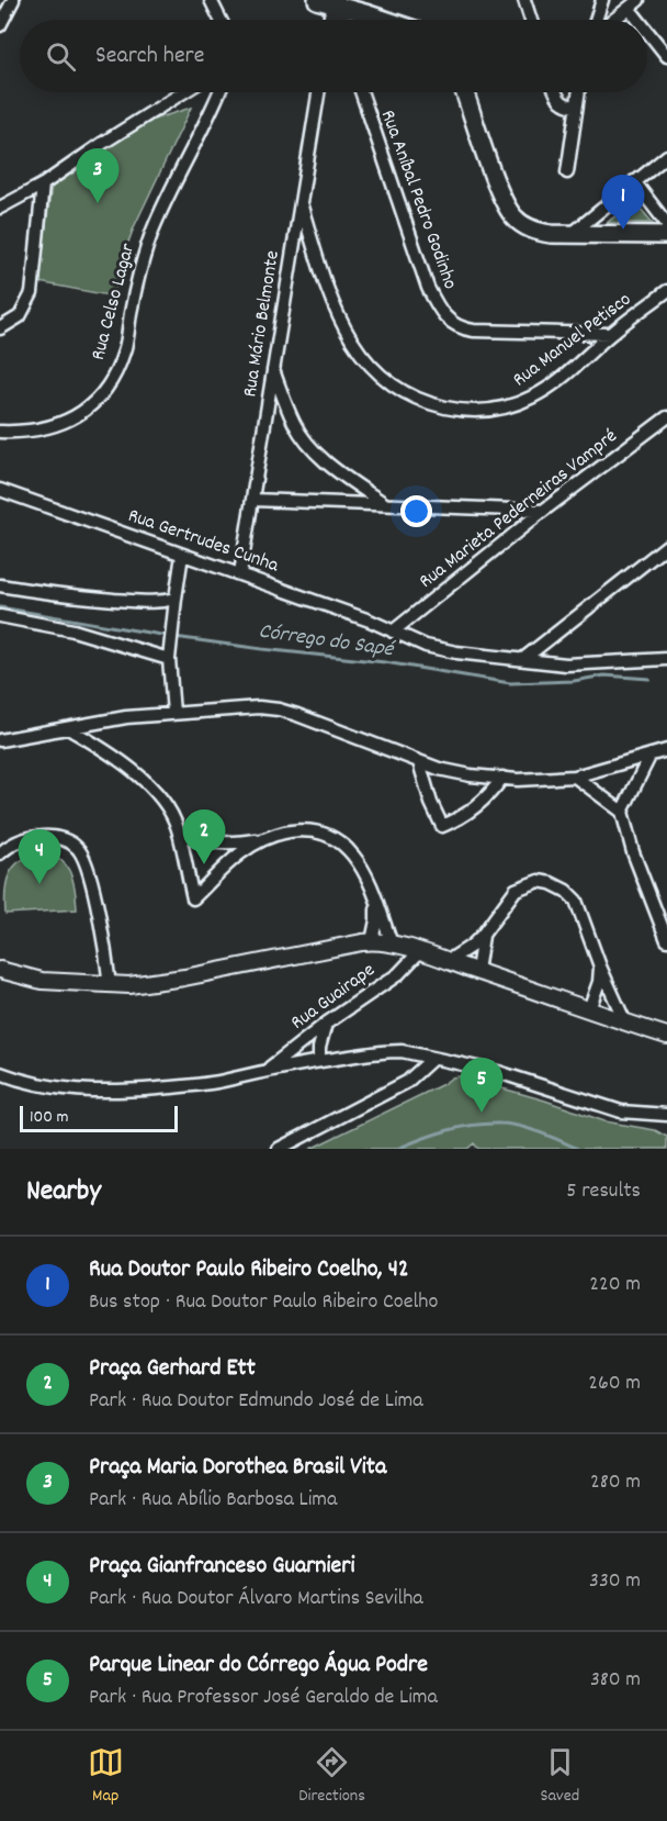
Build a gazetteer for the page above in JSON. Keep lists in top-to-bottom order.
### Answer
{
  "streets": {
    "street": [
      "Rua Aníbal Pedro Godinho",
      "Rua Celso Lagar",
      "Rua Mário Belmonte",
      "Rua Manuel Petisco",
      "Rua Marieta Pederneiras Vampré",
      "Rua Gertrudes Cunha",
      "Rua Guairape"
    ]
  },
  "crossings": [
    ["Rua Aníbal Pedro Godinho", "Rua Manuel Petisco"],
    ["Rua Mário Belmonte", "Rua Manuel Petisco"],
    ["Rua Mário Belmonte", "Rua Gertrudes Cunha"],
    ["Rua Marieta Pederneiras Vampré", "Rua Gertrudes Cunha"]
  ],
  "water": ["Córrego do Sapé"],
  "scale_bar": "100 m",
  "page": {
    "search": "Search here",
    "pins": [
      "3",
      "1",
      "2",
      "4",
      "5"
    ],
    "scale": "100 m",
    "heading": ["Nearby", "5 results"],
    "list": [
      {
        "mark": "1",
        "name": "Rua Doutor Paulo Ribeiro Coelho, 42",
        "note": "Bus stop · Rua Doutor Paulo Ribeiro Coelho",
        "value": "220 m"
      },
      {
        "mark": "2",
        "name": "Praça Gerhard Ett",
        "note": "Park · Rua Doutor Edmundo José de Lima",
        "value": "260 m"
      },
      {
        "mark": "3",
        "name": "Praça Maria Dorothea Brasil Vita",
        "note": "Park · Rua Abílio Barbosa Lima",
        "value": "280 m"
      },
      {
        "mark": "4",
        "name": "Praça Gianfranceso Guarnieri",
        "note": "Park · Rua Doutor Álvaro Martins Sevilha",
        "value": "330 m"
      },
      {
        "mark": "5",
        "name": "Parque Linear do Córrego Água Podre",
        "note": "Park · Rua Professor José Geraldo de Lima",
        "value": "380 m"
      }
    ],
    "nav": ["Map", "Directions", "Saved"]
  }
}
